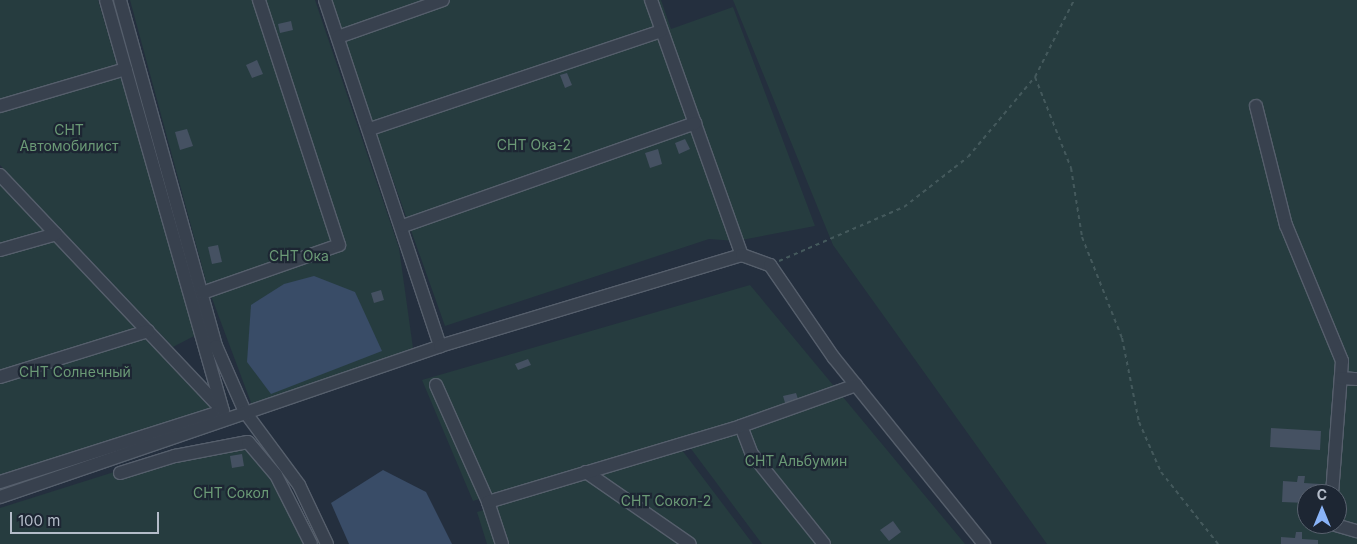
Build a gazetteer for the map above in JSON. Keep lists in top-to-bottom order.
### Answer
{
  "parks": [
    "СНТ Автомобилист",
    "СНТ Ока-2",
    "СНТ Ока",
    "СНТ Солнечный",
    "СНТ Альбумин",
    "СНТ Сокол",
    "СНТ Сокол-2"
  ],
  "scale_bar": "100 m",
  "north": "top"
}
